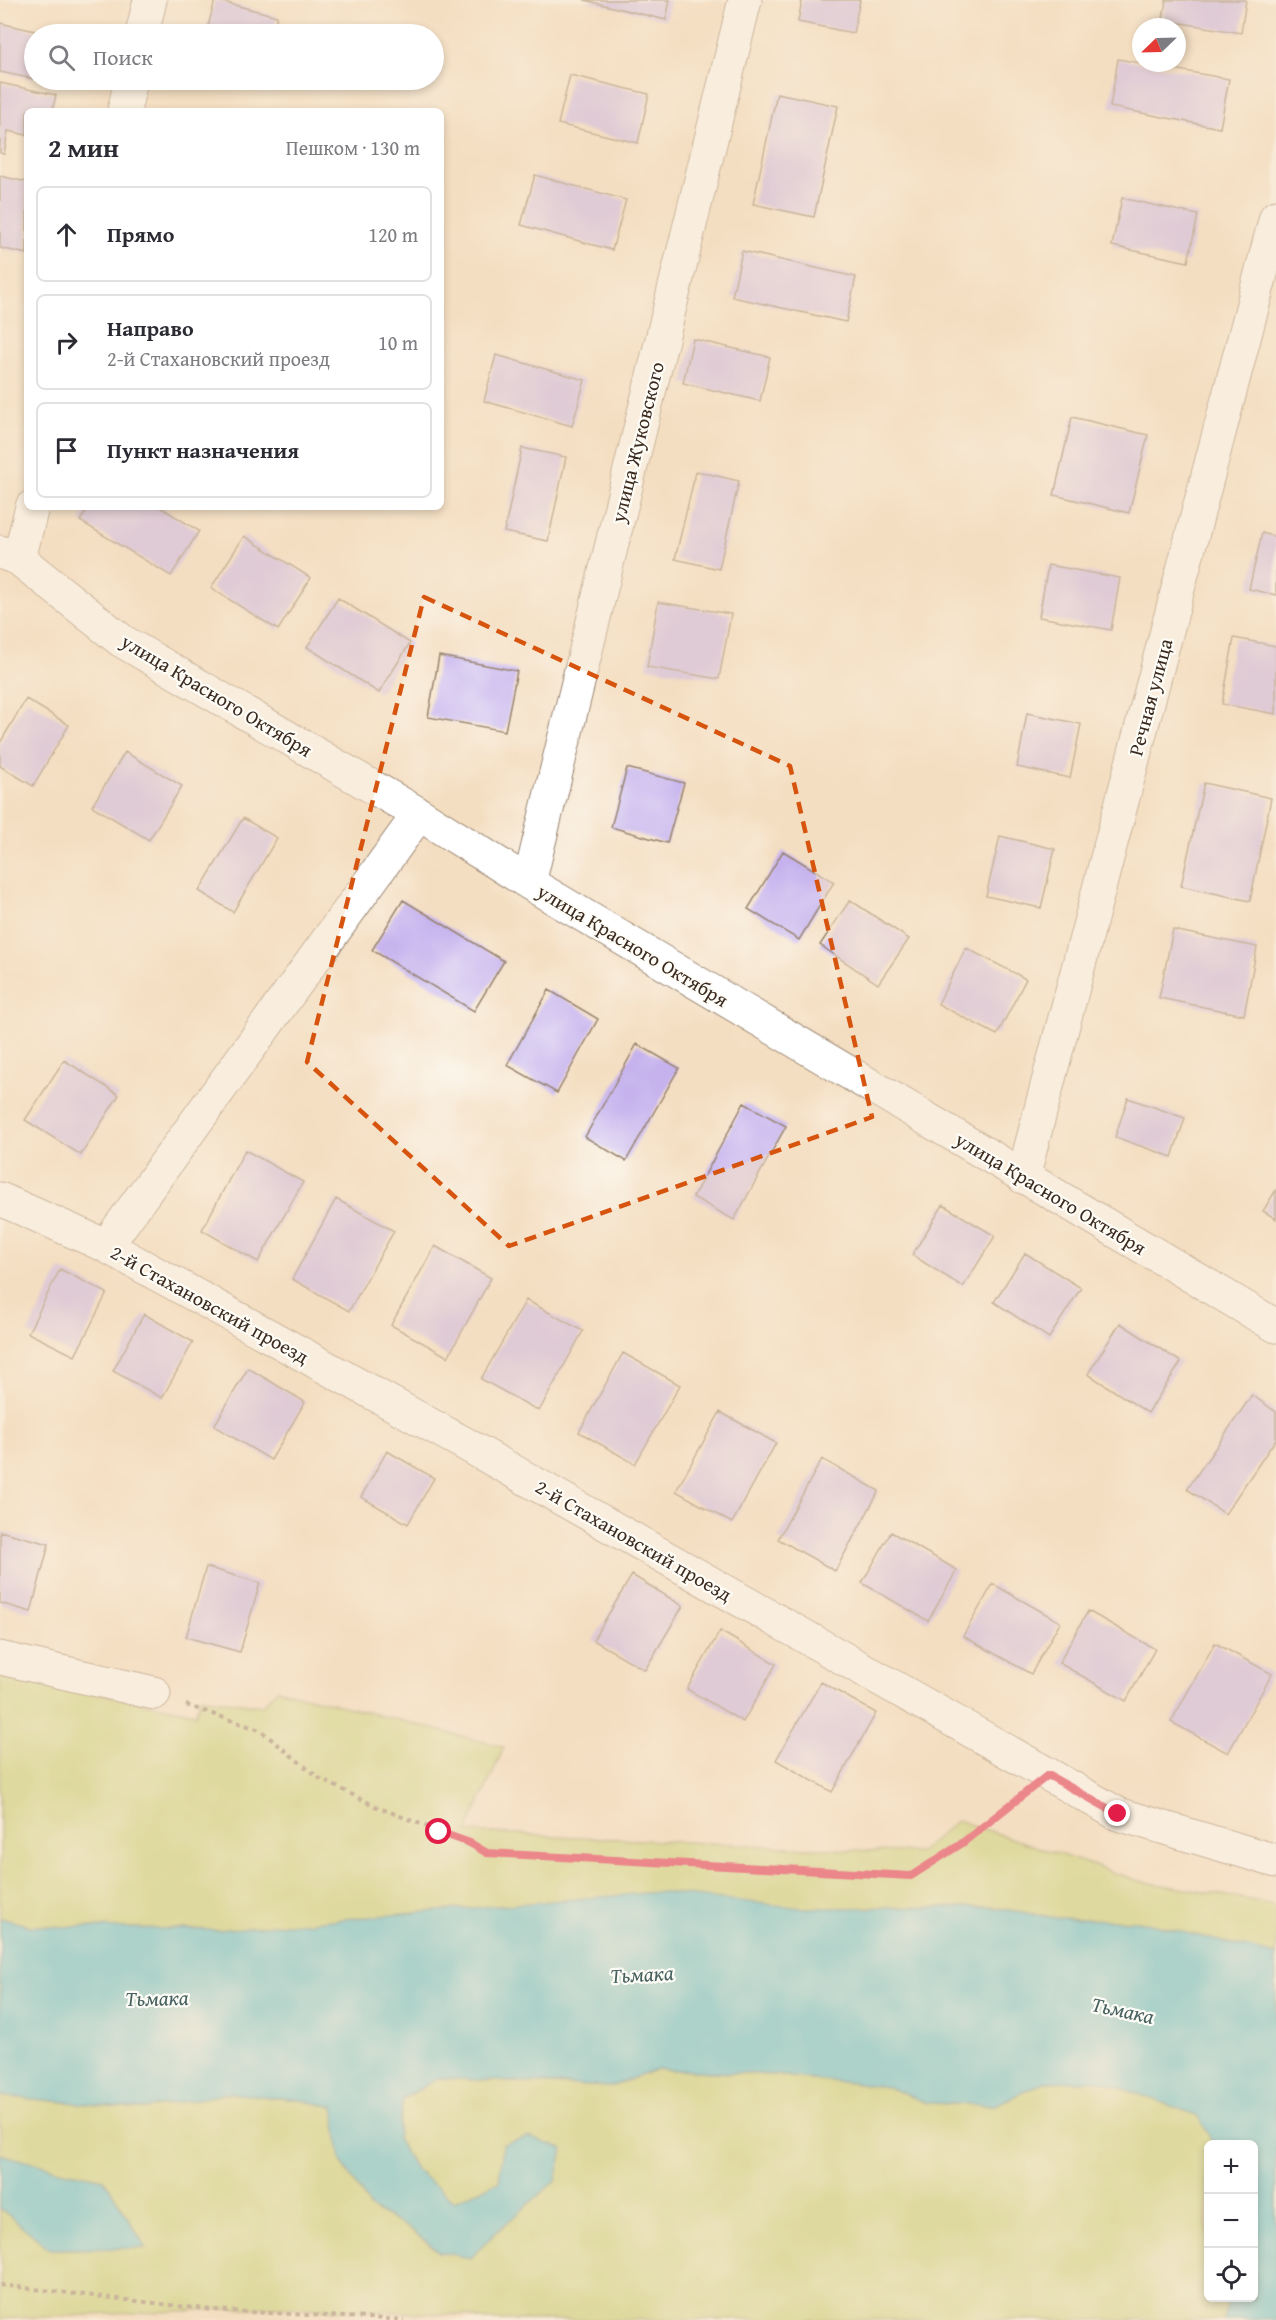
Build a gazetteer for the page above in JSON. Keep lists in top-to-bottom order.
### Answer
{
  "streets": {
    "street": [
      "улица Жуковского",
      "улица Красного Октября",
      "Речная улица",
      "2-й Стахановский проезд"
    ]
  },
  "crossings": [
    ["улица Жуковского", "улица Красного Октября"],
    ["улица Красного Октября", "Речная улица"]
  ],
  "water": ["Тьмака"],
  "north": "bottom left",
  "page": {
    "search": "Поиск",
    "heading": ["2 мин", "Пешком · 130 m"],
    "list": [
      ["Прямо", "120 m"],
      ["Направо", "2-й Стахановский проезд", "10 m"],
      "Пункт назначения"
    ],
    "map_buttons": ["+", "−"]
  }
}
